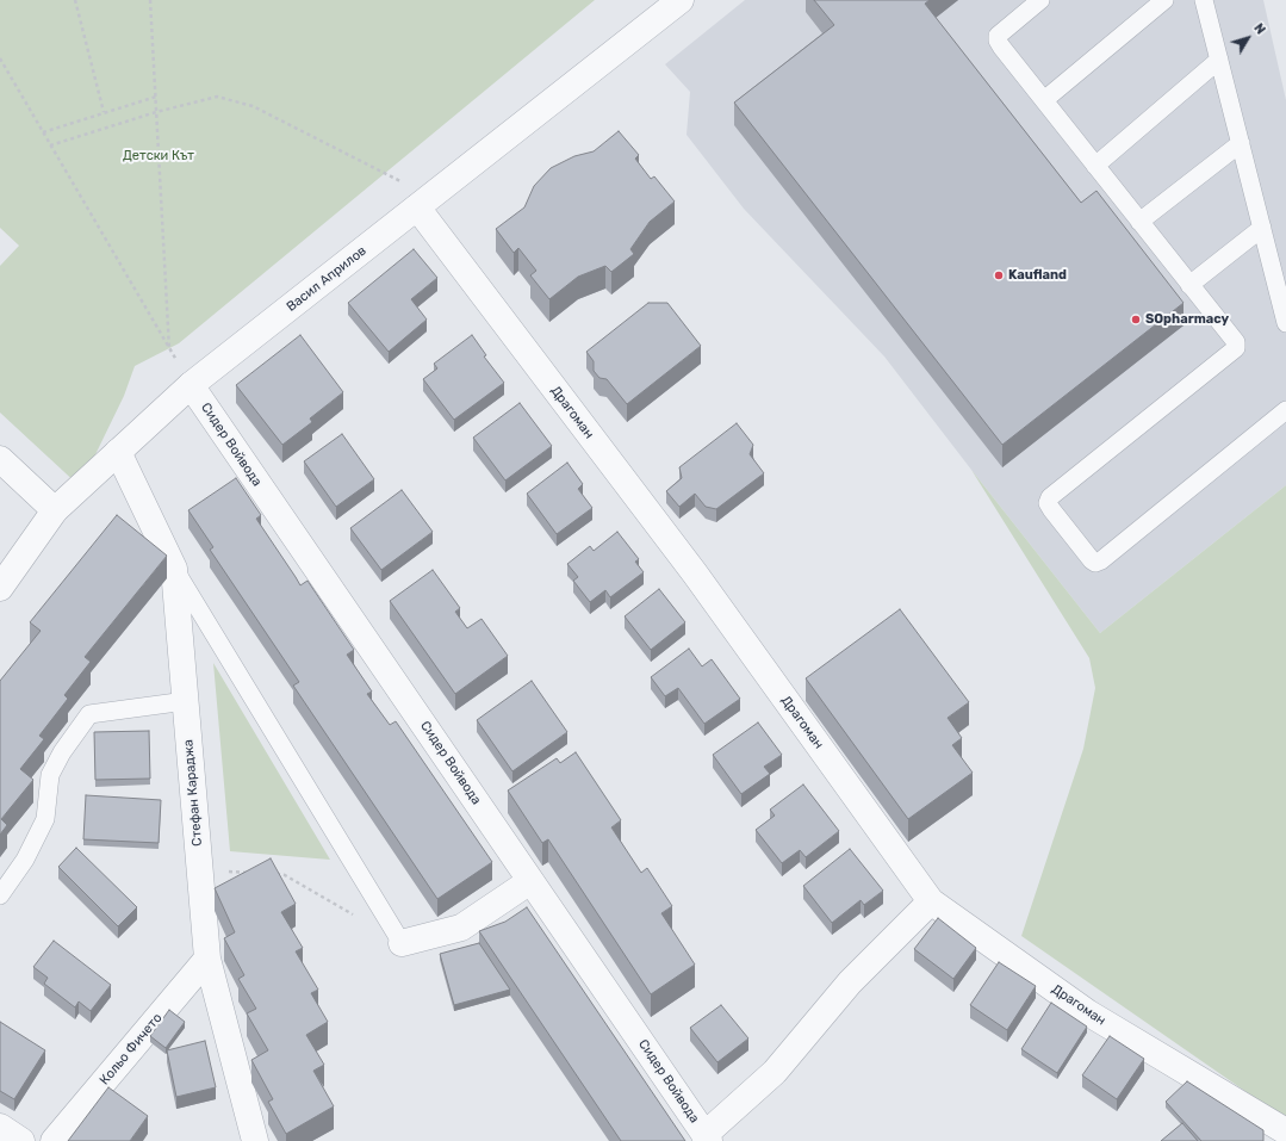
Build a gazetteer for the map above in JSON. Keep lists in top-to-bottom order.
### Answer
{
  "streets": {
    "street": [
      "Васил Априлов",
      "Драгоман",
      "Сидер Войвода",
      "Стефан Караджа",
      "Кольо Фичето"
    ]
  },
  "crossings": [
    ["Васил Априлов", "Драгоман"],
    ["Васил Априлов", "Сидер Войвода"],
    ["Васил Априлов", "Стефан Караджа"],
    ["Стефан Караджа", "Кольо Фичето"]
  ],
  "parks": ["Детски Кът"],
  "places": ["Kaufland", "SOpharmacy"],
  "north": "top right"
}
